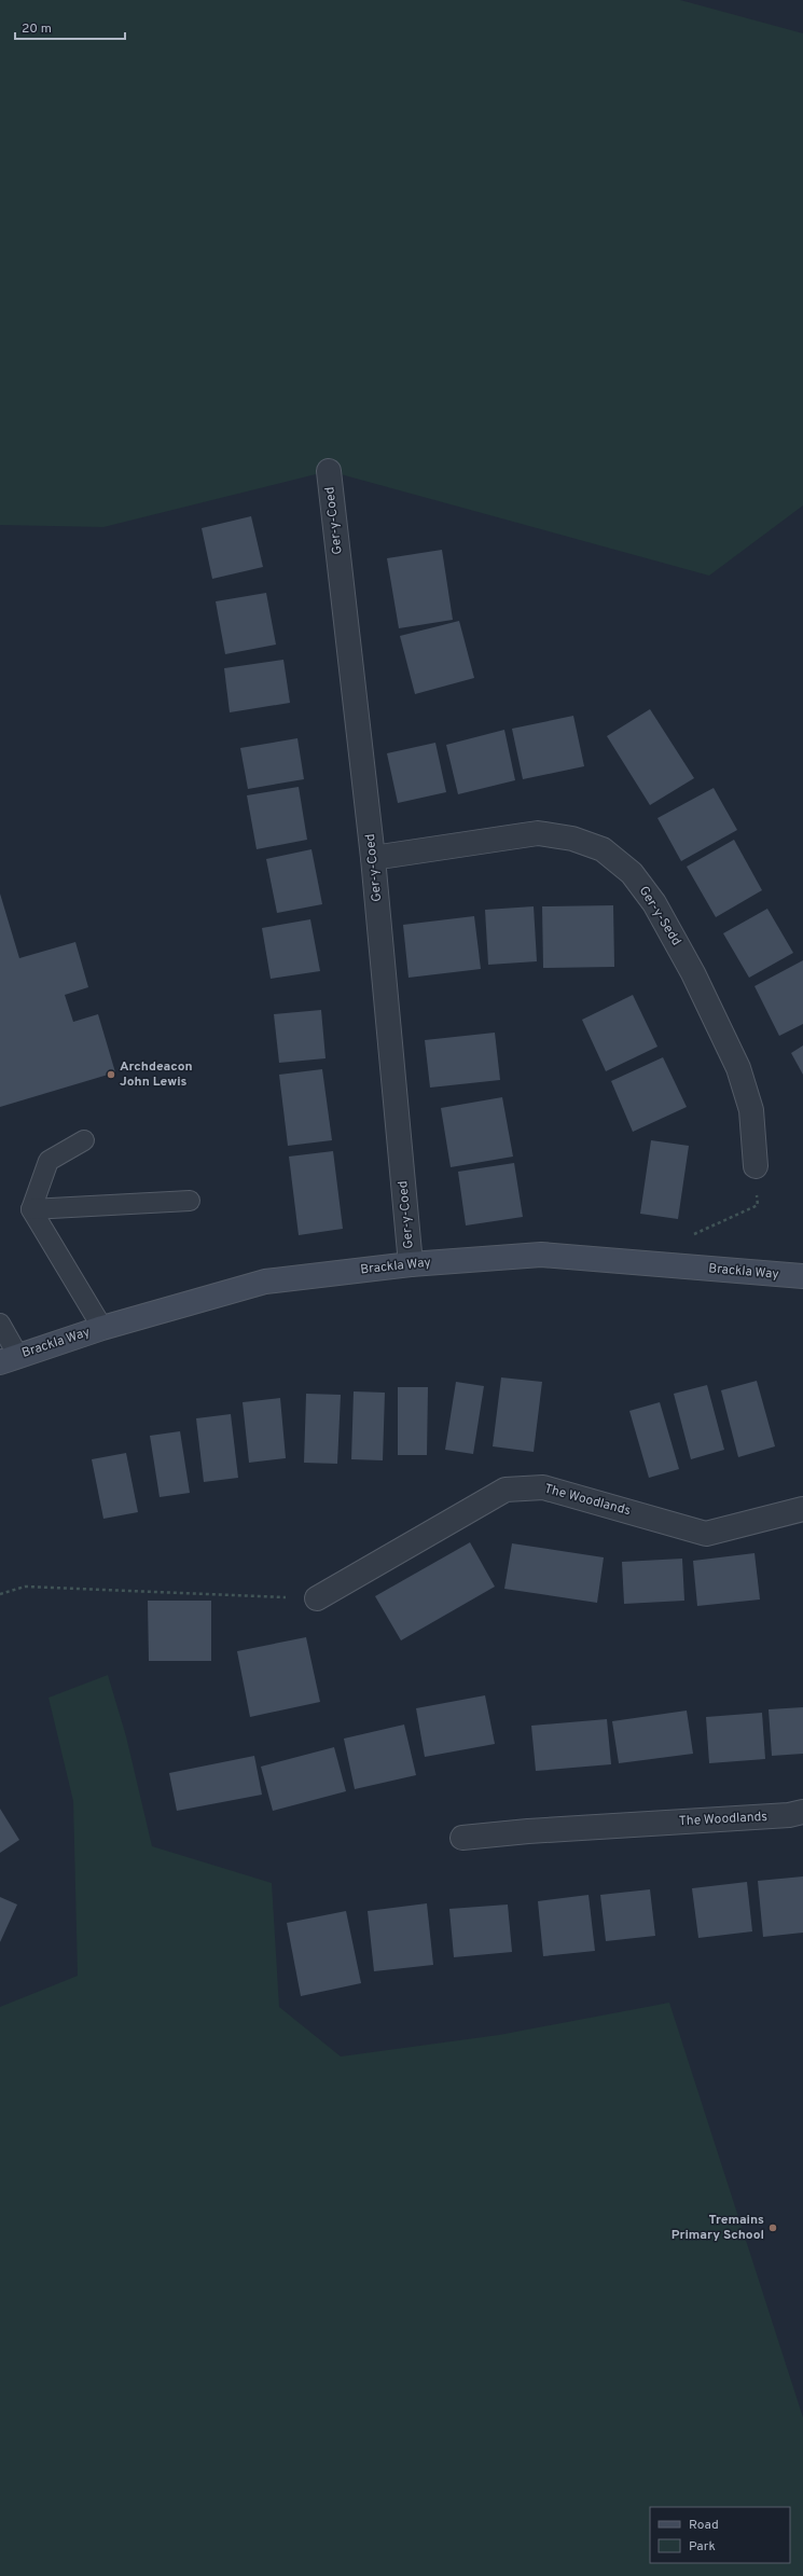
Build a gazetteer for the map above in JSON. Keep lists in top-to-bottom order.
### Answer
{
  "streets": {
    "street": [
      "Ger-y-Coed",
      "Ger-y-Sedd",
      "Brackla Way",
      "The Woodlands"
    ]
  },
  "crossings": [
    ["Ger-y-Coed", "Ger-y-Sedd"],
    ["Ger-y-Coed", "Brackla Way"]
  ],
  "places": ["Archdeacon John Lewis", "Tremains Primary School"],
  "legend": ["Road", "Park"],
  "scale_bar": "20 m"
}
